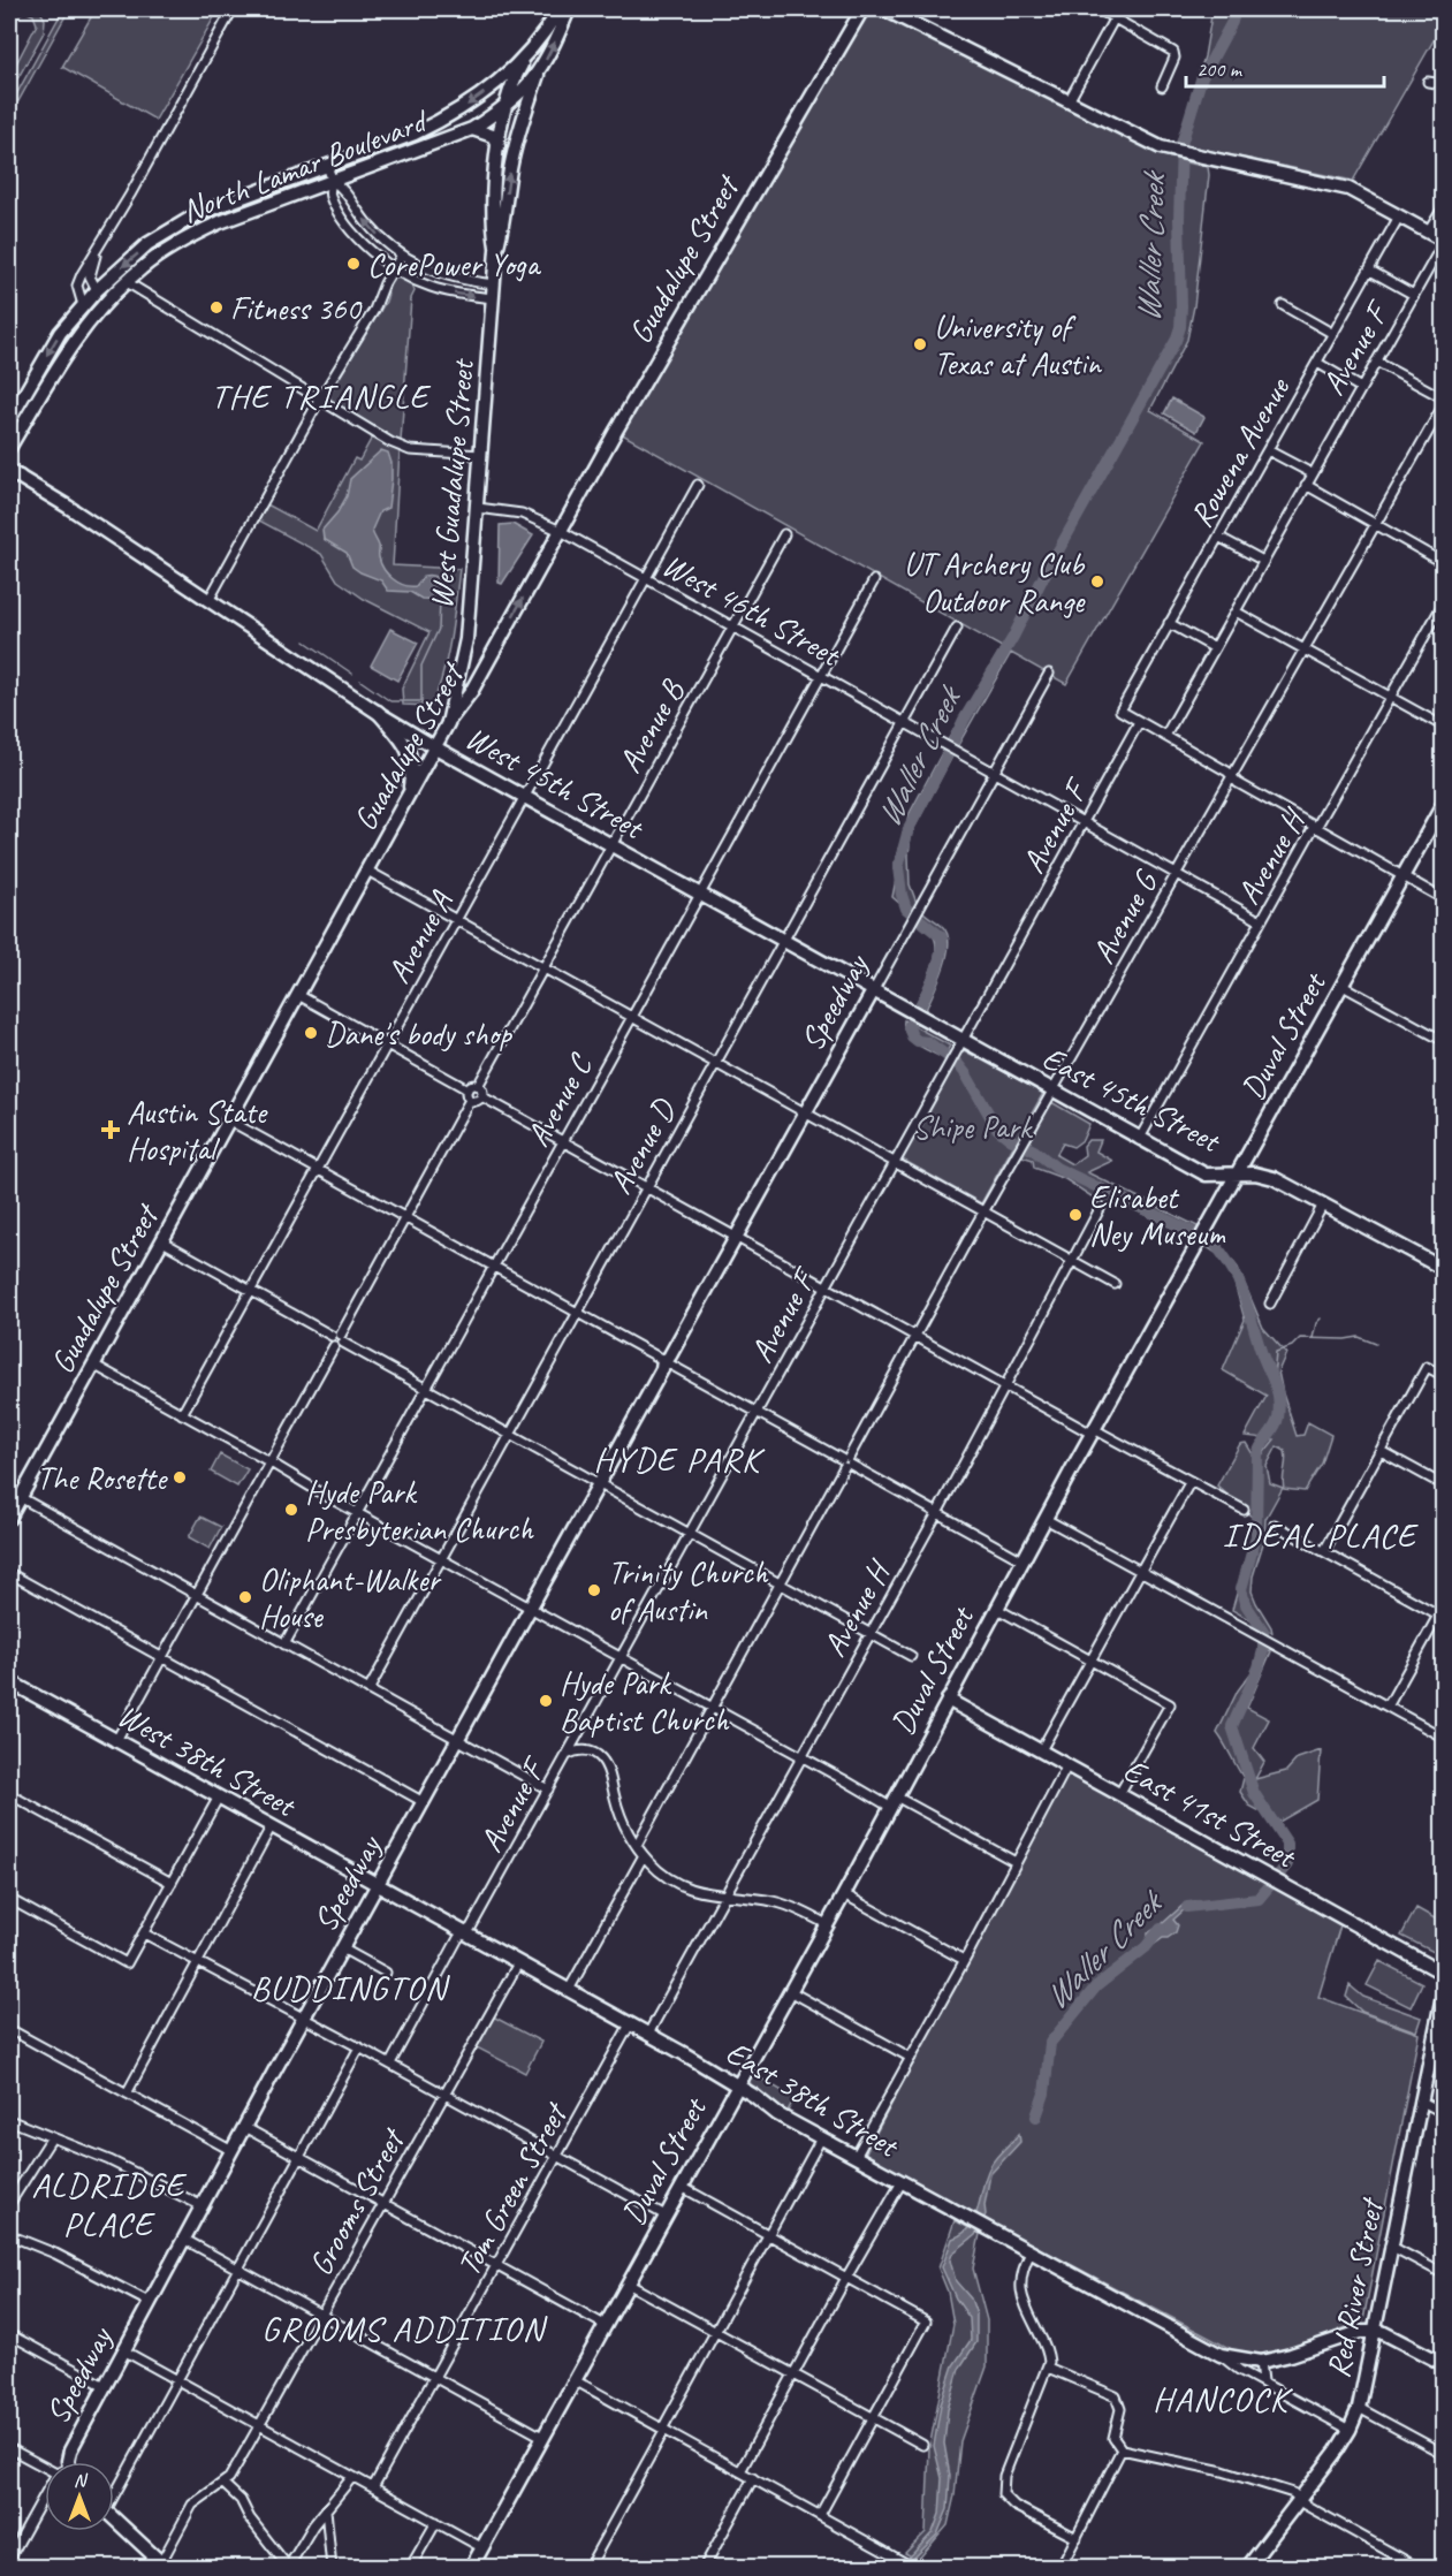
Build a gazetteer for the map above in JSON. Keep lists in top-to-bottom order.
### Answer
{
  "streets": {
    "street": [
      "North Lamar Boulevard",
      "Guadalupe Street",
      "Avenue F",
      "Rowena Avenue",
      "West Guadalupe Street",
      "West 46th Street",
      "Avenue B",
      "West 45th Street",
      "Avenue H",
      "Avenue G",
      "Avenue A",
      "Speedway",
      "Duval Street",
      "East 45th Street",
      "Avenue C",
      "Avenue D",
      "West 38th Street",
      "East 41st Street",
      "East 38th Street",
      "Tom Green Street",
      "Grooms Street",
      "Red River Street"
    ]
  },
  "crossings": [
    ["North Lamar Boulevard", "West Guadalupe Street"],
    ["Guadalupe Street", "West Guadalupe Street"],
    ["Guadalupe Street", "West 46th Street"],
    ["Guadalupe Street", "West 45th Street"],
    ["Avenue F", "Rowena Avenue"],
    ["Avenue F", "West 46th Street"],
    ["Avenue F", "East 45th Street"],
    ["Avenue F", "East 38th Street"],
    ["West Guadalupe Street", "West 46th Street"],
    ["West 46th Street", "Avenue B"],
    ["West 46th Street", "Avenue H"],
    ["West 46th Street", "Avenue G"],
    ["West 46th Street", "Avenue A"],
    ["West 46th Street", "Speedway"],
    ["West 46th Street", "Avenue C"],
    ["West 46th Street", "Avenue D"],
    ["Avenue B", "West 45th Street"],
    ["West 45th Street", "Avenue A"],
    ["West 45th Street", "Speedway"],
    ["West 45th Street", "East 45th Street"],
    ["West 45th Street", "Avenue C"],
    ["West 45th Street", "Avenue D"],
    ["Avenue H", "East 45th Street"],
    ["Avenue H", "East 38th Street"],
    ["Avenue G", "East 45th Street"],
    ["Speedway", "East 45th Street"],
    ["Speedway", "West 38th Street"],
    ["Speedway", "East 38th Street"],
    ["Duval Street", "East 45th Street"],
    ["Duval Street", "East 41st Street"],
    ["Duval Street", "East 38th Street"],
    ["West 38th Street", "East 38th Street"],
    ["East 38th Street", "Tom Green Street"],
    ["East 38th Street", "Grooms Street"],
    ["East 38th Street", "Red River Street"]
  ],
  "districts": [
    "THE TRIANGLE",
    "HYDE PARK",
    "IDEAL PLACE",
    "BUDDINGTON",
    "ALDRIDGE PLACE",
    "GROOMS ADDITION",
    "HANCOCK"
  ],
  "water": ["Waller Creek"],
  "parks": ["Shipe Park"],
  "places": {
    "other": [
      "CorePower Yoga",
      "Fitness 360",
      "University of Texas at Austin",
      "UT Archery Club Outdoor Range",
      "Dane's body shop",
      "Elisabet Ney Museum",
      "The Rosette",
      "Hyde Park Presbyterian Church",
      "Trinity Church of Austin",
      "Oliphant-Walker House",
      "Hyde Park Baptist Church"
    ],
    "health": ["Austin State Hospital"]
  },
  "scale_bar": "200 m",
  "north": "top"
}
